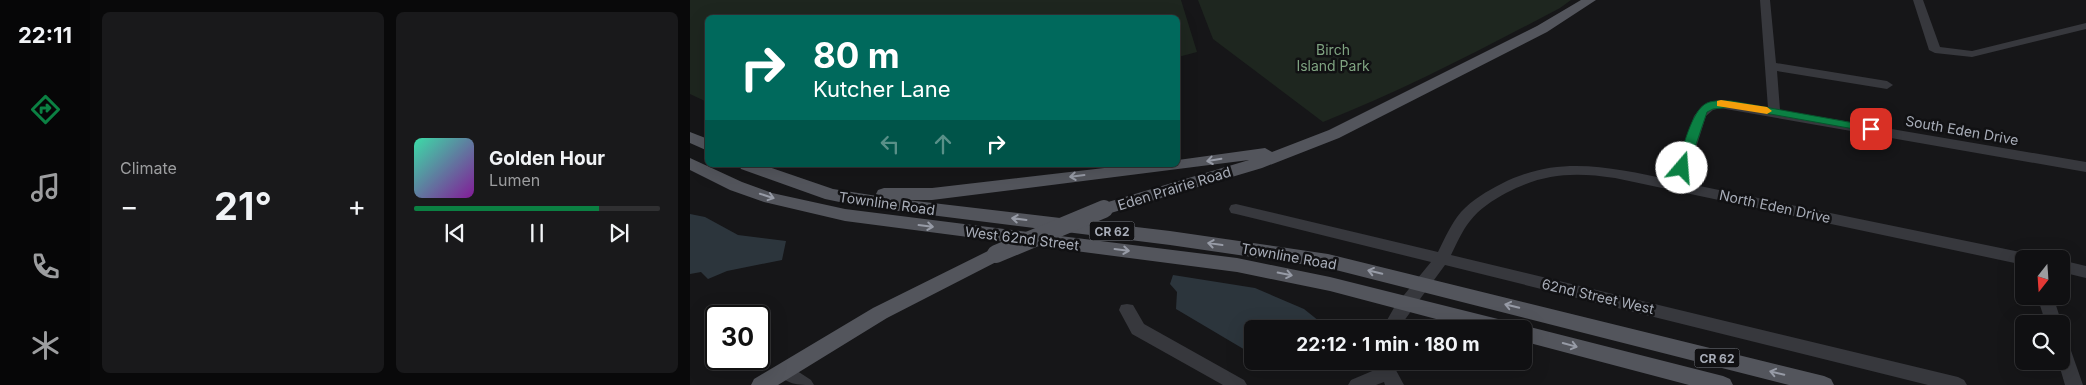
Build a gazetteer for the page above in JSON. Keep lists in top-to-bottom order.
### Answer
{
  "streets": {
    "main road": [
      "Eden Prairie Road",
      "Townline Road",
      "CR 62",
      "West 62nd Street"
    ],
    "street": ["South Eden Drive", "North Eden Drive", "62nd Street West"]
  },
  "crossings": [
    ["South Eden Drive", "North Eden Drive"],
    ["Townline Road", "North Eden Drive"],
    ["North Eden Drive", "West 62nd Street"],
    ["North Eden Drive", "62nd Street West"]
  ],
  "parks": ["Birch Island Park"],
  "north": "bottom",
  "page": {
    "tabs": "22:11",
    "tile": "Climate",
    "turn": ["80 m", "Kutcher Lane"],
    "song": ["Golden Hour", "Lumen"],
    "heat": ["−", "21°", "+"],
    "limit": "30",
    "trip": "22:12 · 1 min · 180 m"
  }
}
